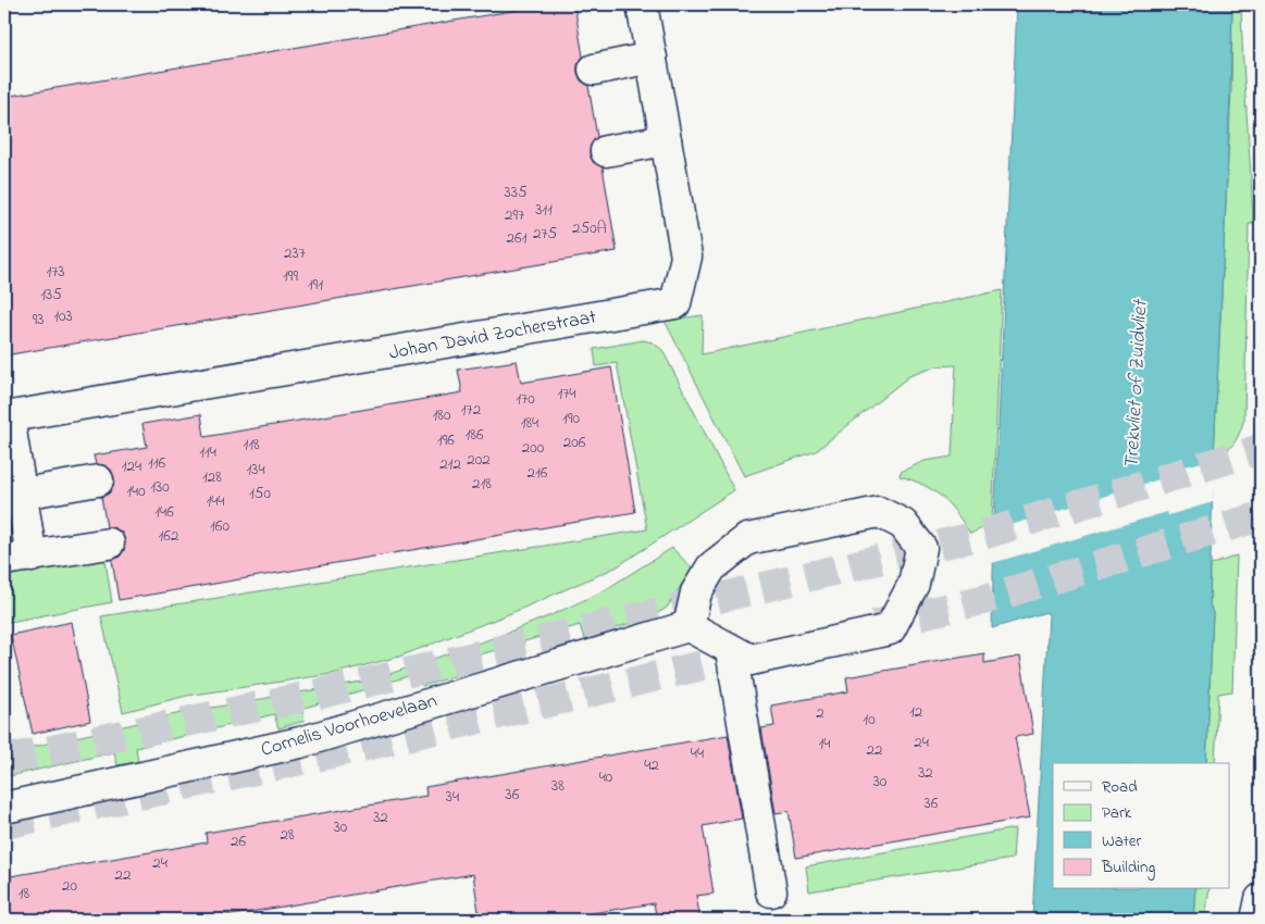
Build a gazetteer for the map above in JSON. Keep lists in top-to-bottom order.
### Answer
{
  "streets": {
    "street": ["Johan David Zocherstraat", "Cornelis Voorhoevelaan"]
  },
  "water": ["Trekvliet of Zuidvliet"],
  "house_numbers": [
    "335",
    "311",
    "297",
    "250A",
    "275",
    "261",
    "237",
    "173",
    "199",
    "191",
    "135",
    "103",
    "93",
    "174",
    "170",
    "172",
    "180",
    "190",
    "184",
    "186",
    "196",
    "206",
    "118",
    "200",
    "114",
    "202",
    "116",
    "212",
    "124",
    "134",
    "216",
    "128",
    "218",
    "130",
    "140",
    "150",
    "144",
    "146",
    "160",
    "162",
    "12",
    "2",
    "10",
    "24",
    "14",
    "22",
    "44",
    "42",
    "32",
    "40",
    "30",
    "38",
    "36",
    "34",
    "36",
    "32",
    "30",
    "28",
    "26",
    "24",
    "22",
    "20",
    "18"
  ],
  "legend": [
    "Road",
    "Park",
    "Water",
    "Building"
  ]
}
